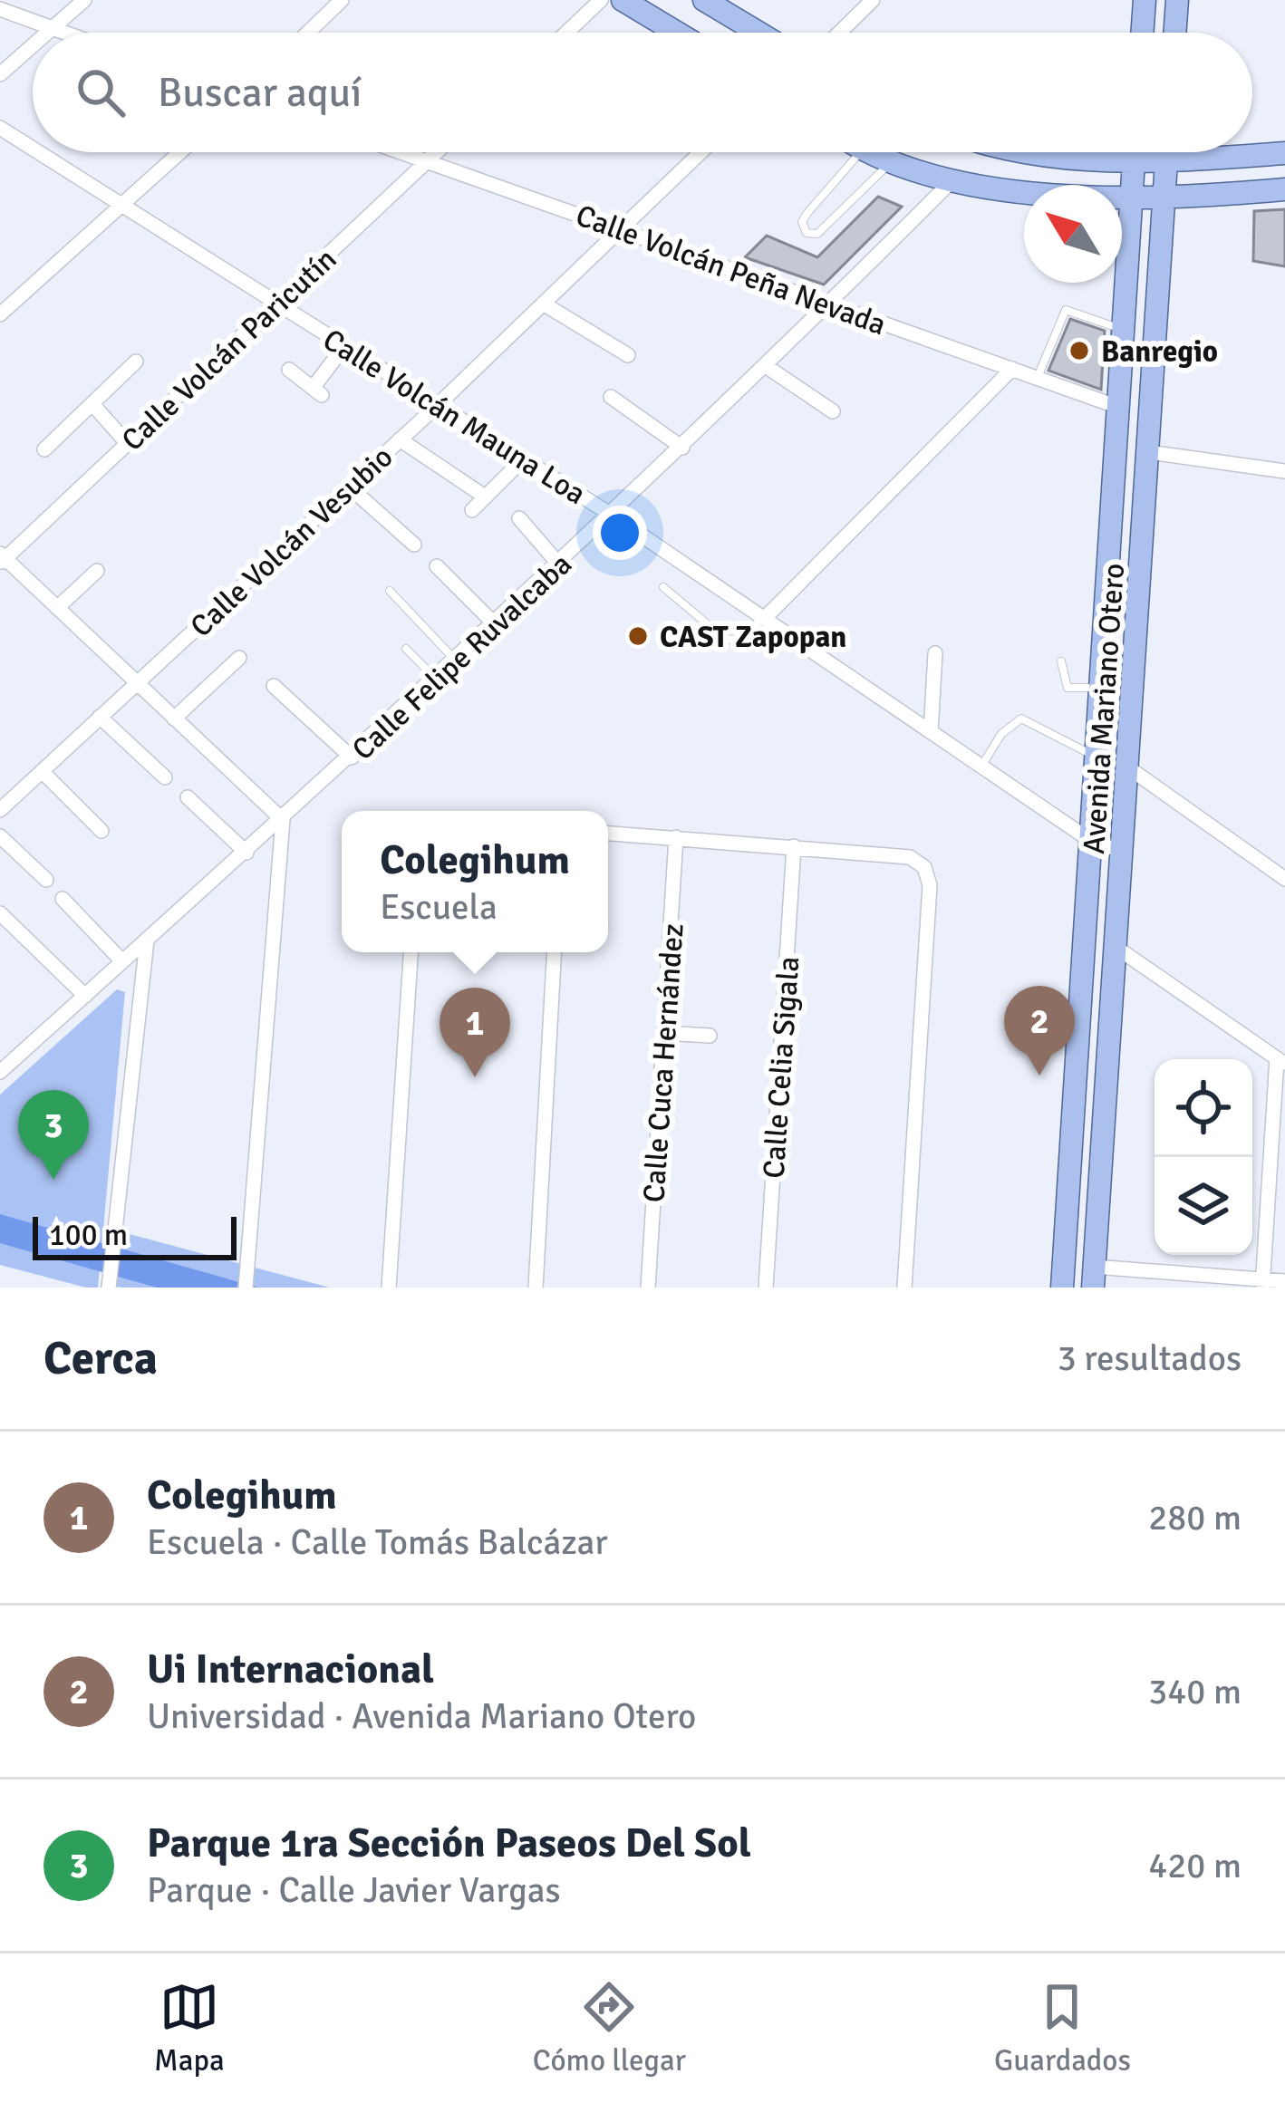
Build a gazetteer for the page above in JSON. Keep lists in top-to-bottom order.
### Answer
{
  "streets": {
    "main road": ["Avenida Mariano Otero"],
    "street": [
      "Calle Volcán Peña Nevada",
      "Calle Volcán Paricutín",
      "Calle Volcán Mauna Loa",
      "Calle Volcán Vesubio",
      "Calle Felipe Ruvalcaba",
      "Calle Cuca Hernández",
      "Calle Celia Sigala"
    ]
  },
  "crossings": [
    ["Calle Volcán Peña Nevada", "Calle Volcán Paricutín"],
    ["Calle Volcán Peña Nevada", "Calle Volcán Vesubio"],
    ["Calle Volcán Peña Nevada", "Calle Felipe Ruvalcaba"],
    ["Calle Volcán Peña Nevada", "Avenida Mariano Otero"],
    ["Calle Volcán Paricutín", "Calle Volcán Mauna Loa"],
    ["Calle Volcán Mauna Loa", "Calle Volcán Vesubio"],
    ["Calle Volcán Mauna Loa", "Calle Felipe Ruvalcaba"],
    ["Calle Volcán Mauna Loa", "Avenida Mariano Otero"]
  ],
  "places": ["Banregio", "CAST Zapopan"],
  "scale_bar": "100 m",
  "north": "top left",
  "page": {
    "search": "Buscar aquí",
    "popup": ["Colegihum", "Escuela"],
    "pins": ["2", "1", "3"],
    "scale": "100 m",
    "heading": ["Cerca", "3 resultados"],
    "list": [
      {
        "mark": "1",
        "name": "Colegihum",
        "note": "Escuela · Calle Tomás Balcázar",
        "value": "280 m"
      },
      {
        "mark": "2",
        "name": "Ui Internacional",
        "note": "Universidad · Avenida Mariano Otero",
        "value": "340 m"
      },
      {
        "mark": "3",
        "name": "Parque 1ra Sección Paseos Del Sol",
        "note": "Parque · Calle Javier Vargas",
        "value": "420 m"
      }
    ],
    "nav": ["Mapa", "Cómo llegar", "Guardados"]
  }
}
